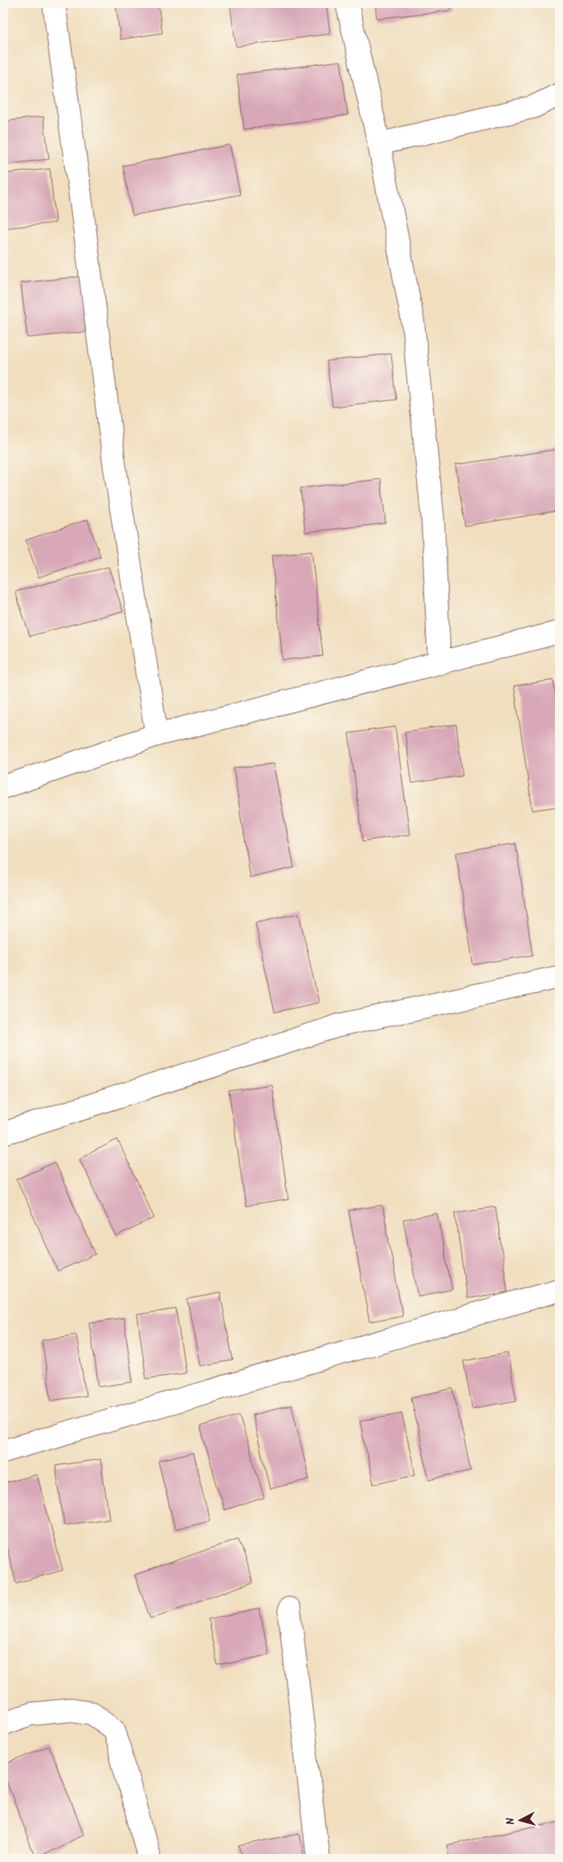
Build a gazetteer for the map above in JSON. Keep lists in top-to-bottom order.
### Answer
{
  "north": "left"
}
